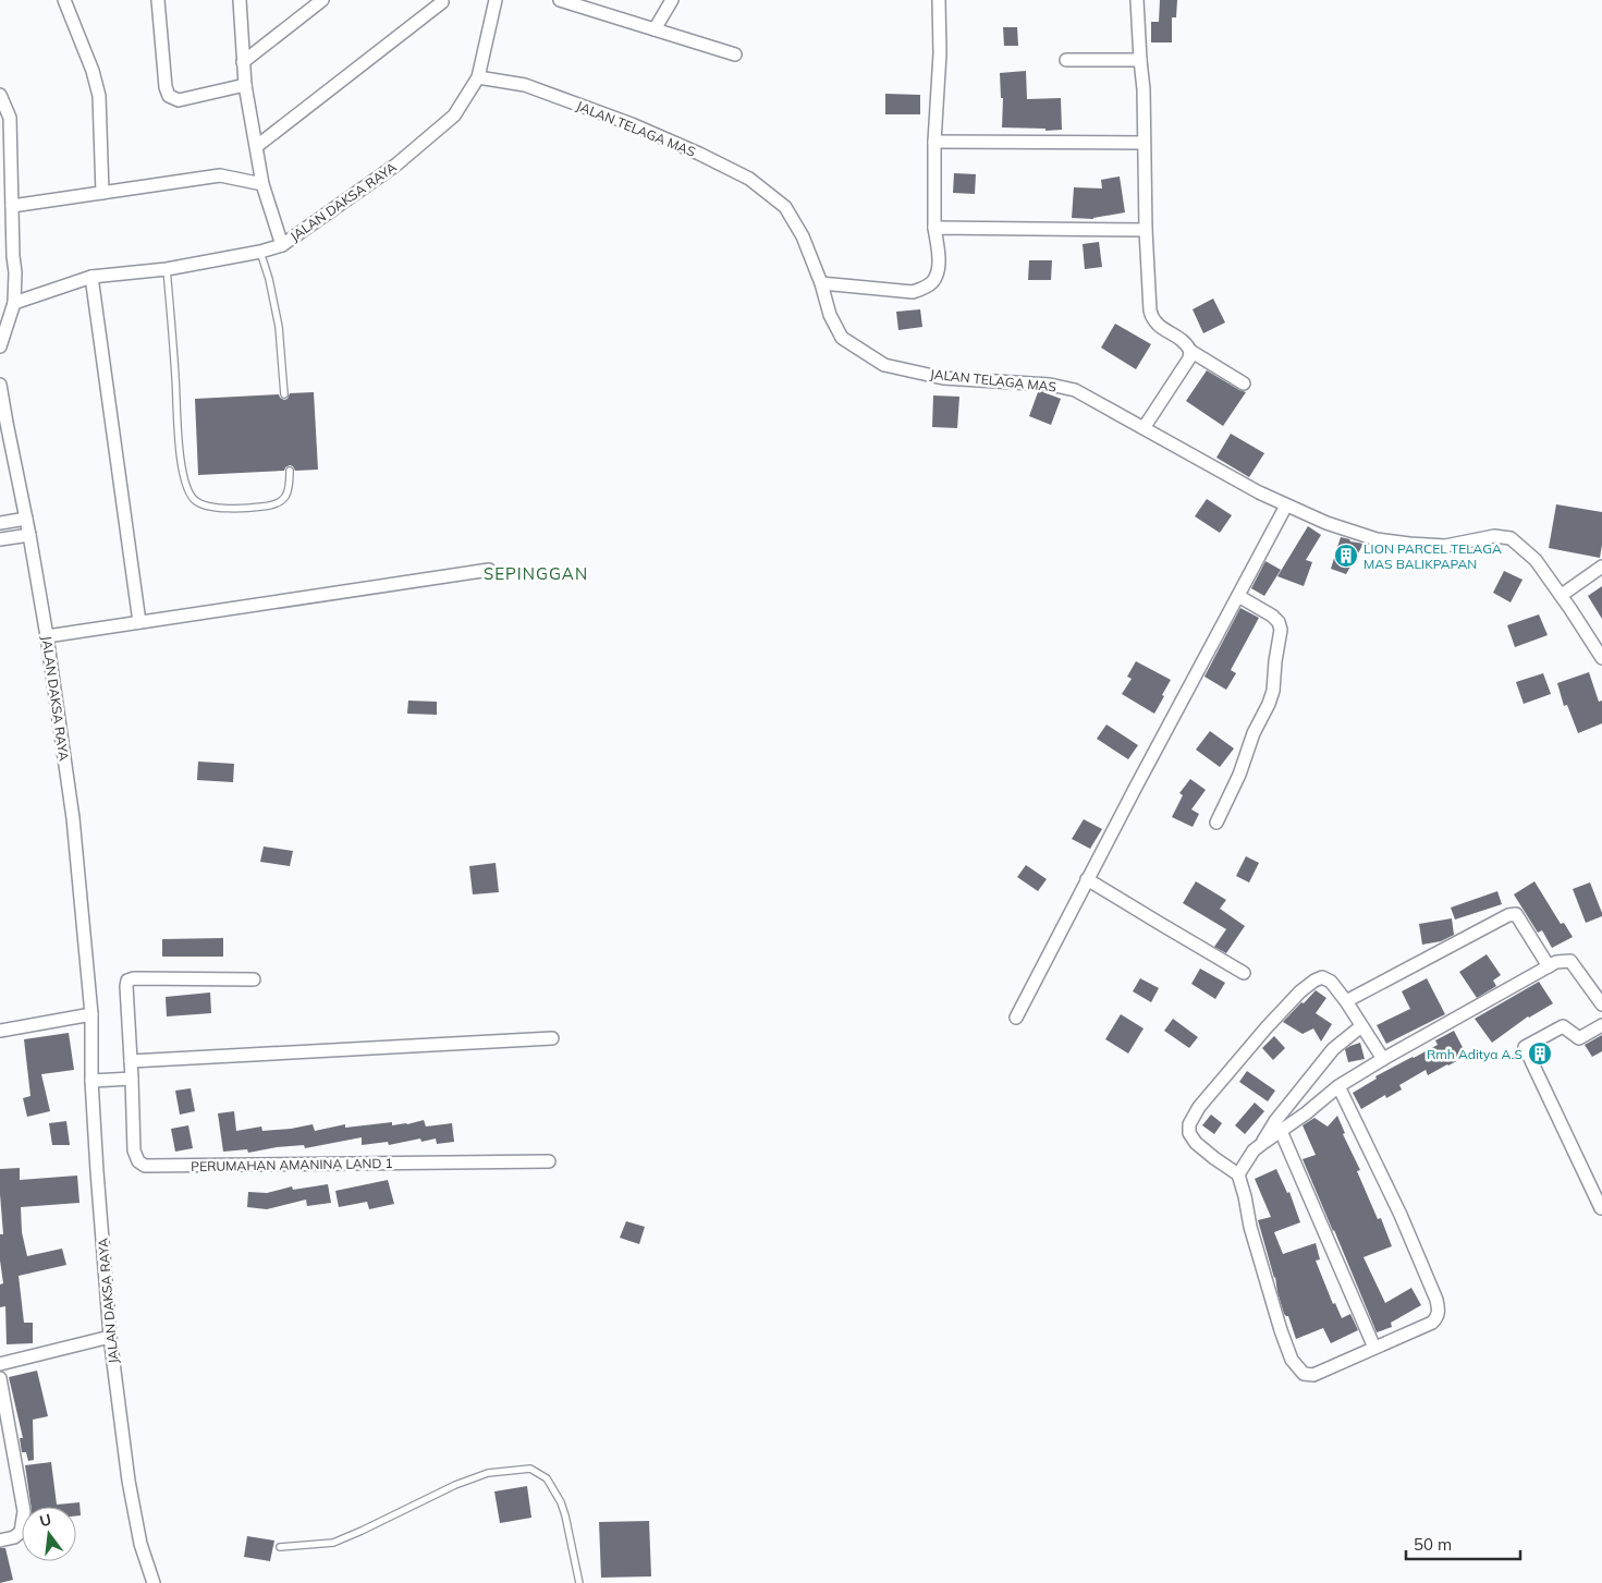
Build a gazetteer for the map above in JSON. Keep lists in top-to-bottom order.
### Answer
{
  "streets": {
    "street": ["JALAN TELAGA MAS", "JALAN DAKSA RAYA", "PERUMAHAN AMANINA LAND 1"]
  },
  "crossings": [
    ["JALAN TELAGA MAS", "JALAN DAKSA RAYA"]
  ],
  "districts": ["SEPINGGAN"],
  "places": {
    "building": ["LION PARCEL TELAGA MAS BALIKPAPAN", "Rmh Aditya A.S"]
  },
  "scale_bar": "50 m",
  "north": "top"
}
